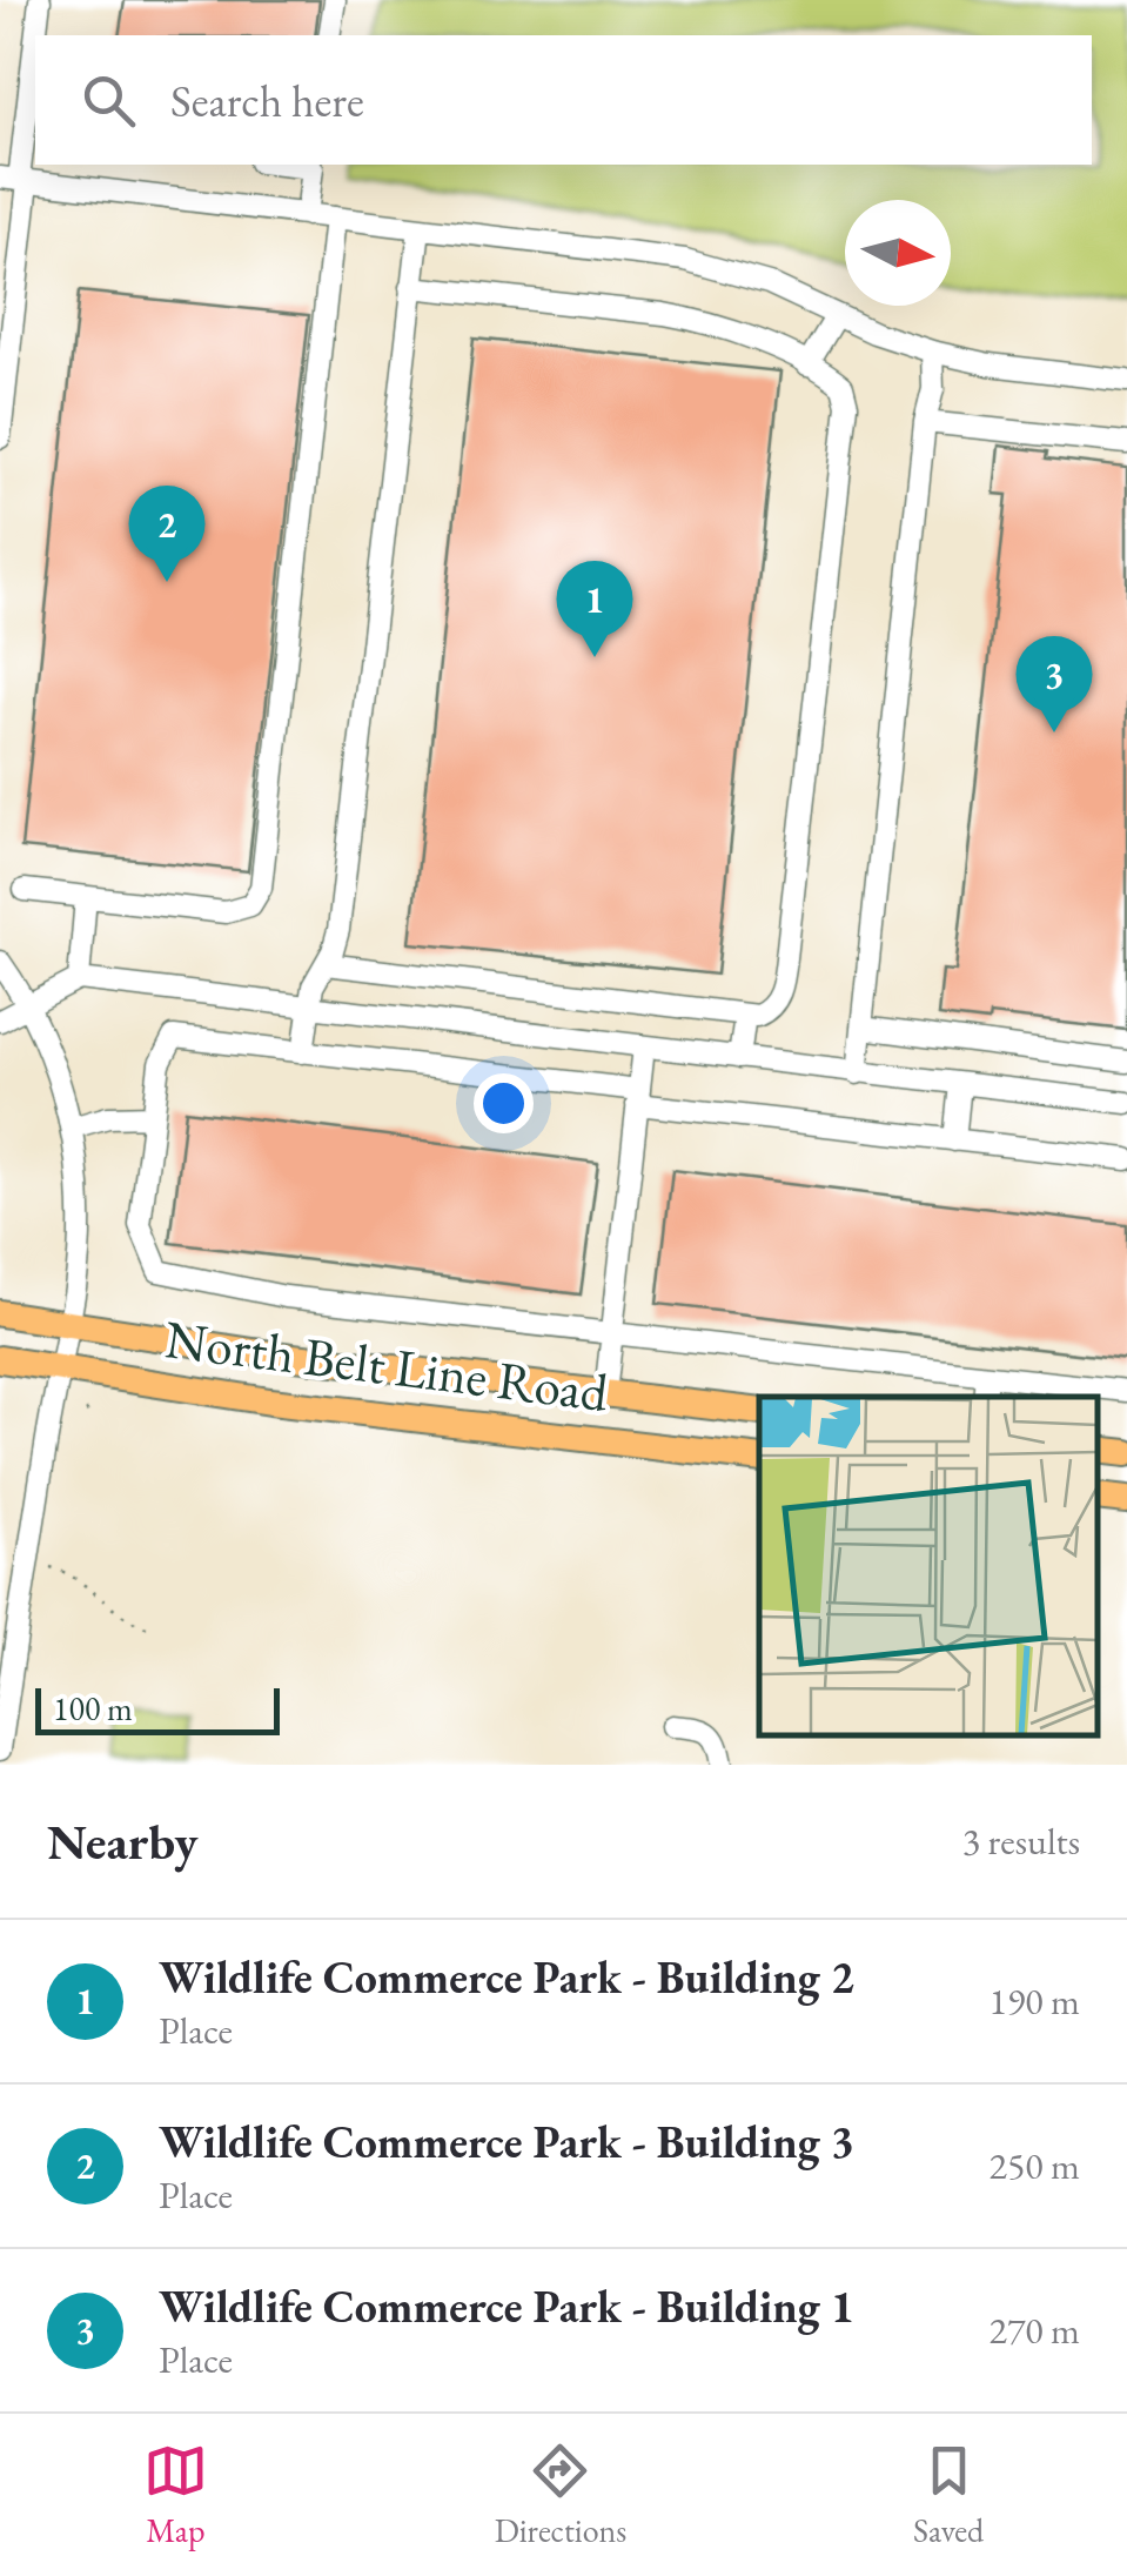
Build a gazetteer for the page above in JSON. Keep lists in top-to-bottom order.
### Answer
{
  "streets": {
    "main road": ["North Belt Line Road"]
  },
  "scale_bar": "100 m",
  "north": "right",
  "page": {
    "search": "Search here",
    "pins": ["2", "1", "3"],
    "scale": "100 m",
    "heading": ["Nearby", "3 results"],
    "list": [
      {
        "mark": "1",
        "name": "Wildlife Commerce Park - Building 2",
        "note": "Place",
        "value": "190 m"
      },
      {
        "mark": "2",
        "name": "Wildlife Commerce Park - Building 3",
        "note": "Place",
        "value": "250 m"
      },
      {
        "mark": "3",
        "name": "Wildlife Commerce Park - Building 1",
        "note": "Place",
        "value": "270 m"
      }
    ],
    "nav": ["Map", "Directions", "Saved"]
  }
}
